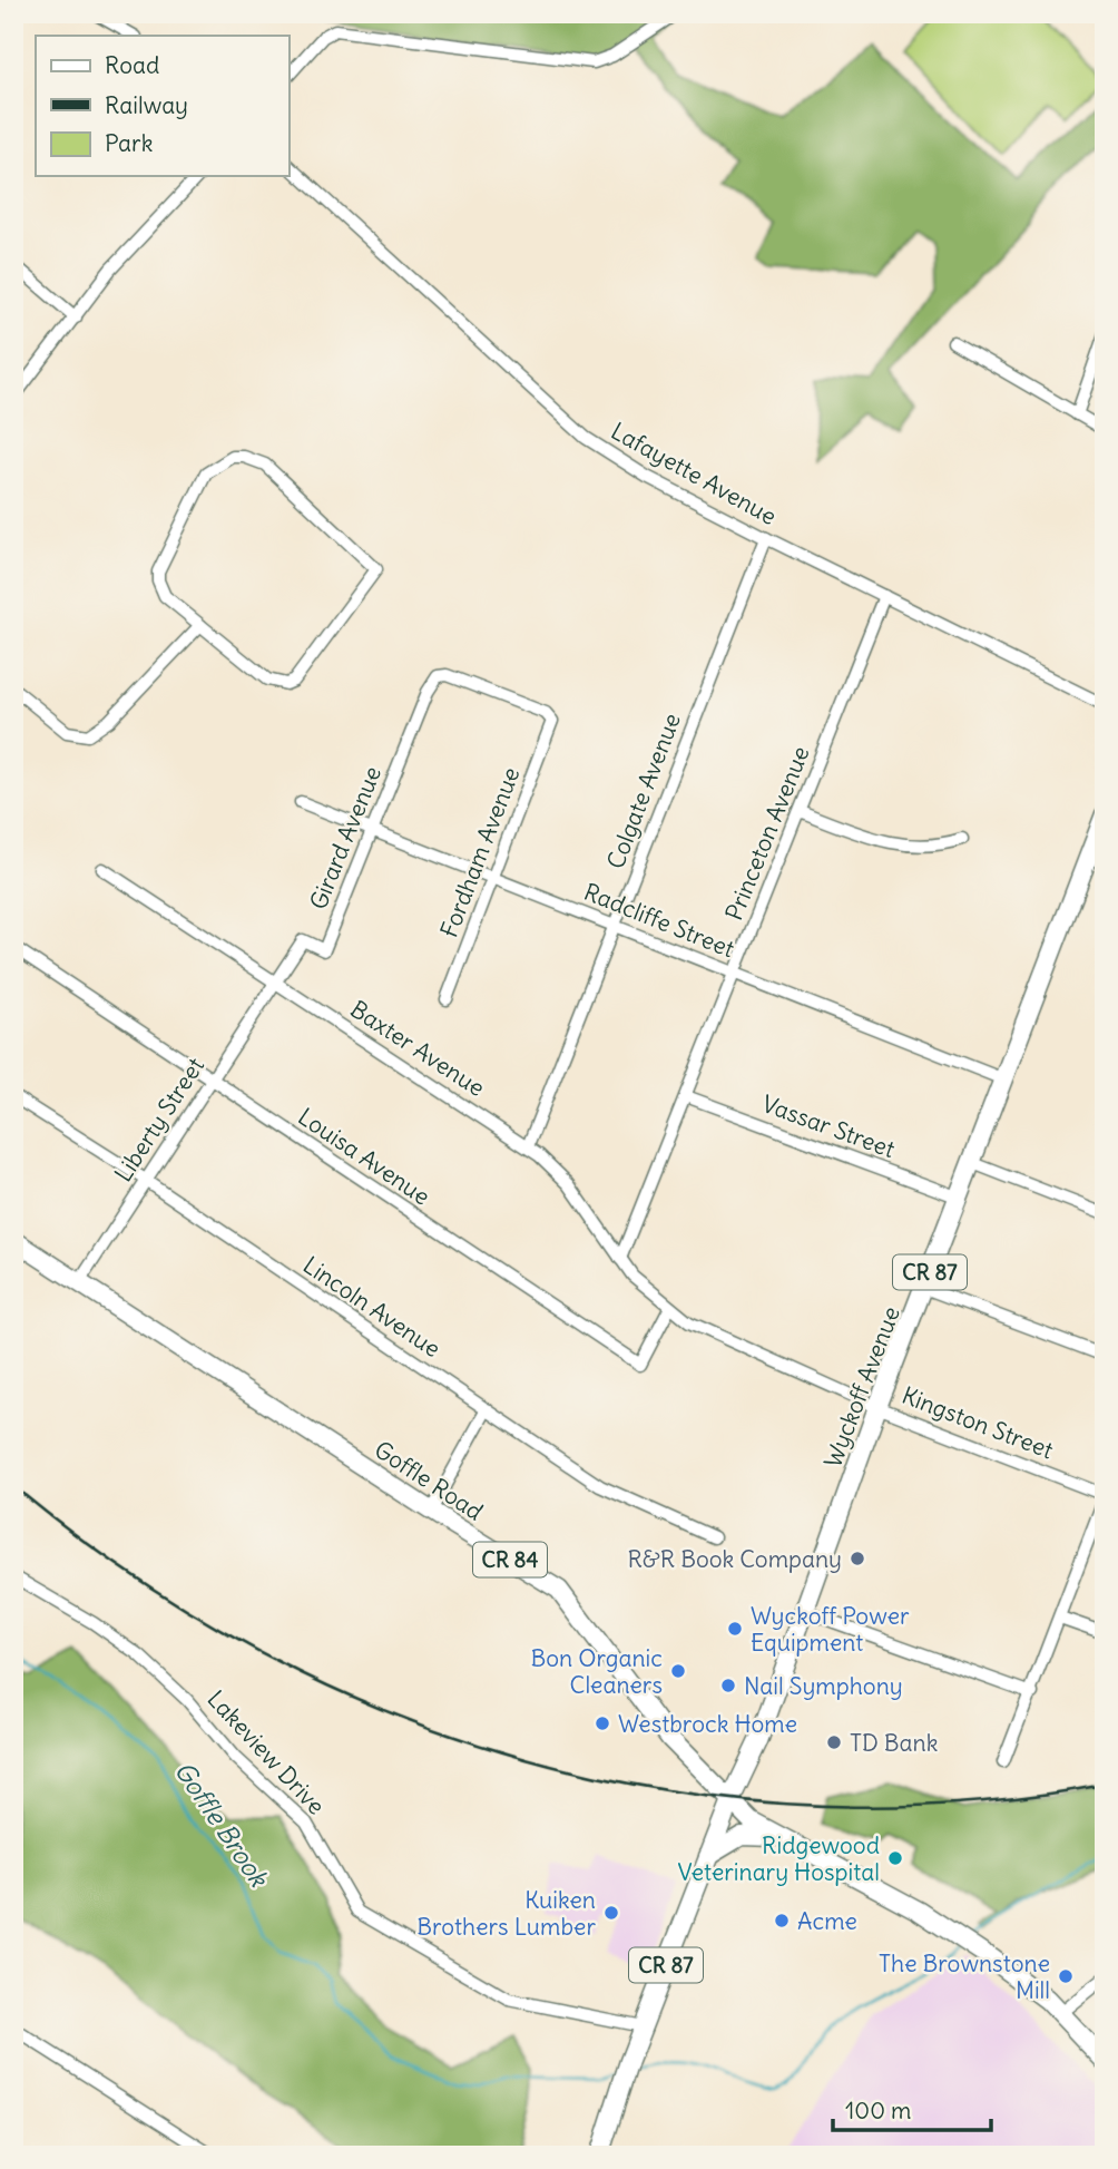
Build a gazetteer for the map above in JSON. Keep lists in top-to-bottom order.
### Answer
{
  "streets": {
    "main road": [
      "CR 87",
      "Wyckoff Avenue",
      "Goffle Road",
      "CR 84"
    ],
    "street": [
      "Lafayette Avenue",
      "Colgate Avenue",
      "Princeton Avenue",
      "Girard Avenue",
      "Fordham Avenue",
      "Radcliffe Street",
      "Baxter Avenue",
      "Liberty Street",
      "Vassar Street",
      "Louisa Avenue",
      "Lincoln Avenue",
      "Kingston Street",
      "Lakeview Drive"
    ]
  },
  "crossings": [
    ["Lafayette Avenue", "Colgate Avenue"],
    ["Lafayette Avenue", "Princeton Avenue"],
    ["Colgate Avenue", "Radcliffe Street"],
    ["Colgate Avenue", "Baxter Avenue"],
    ["Princeton Avenue", "Radcliffe Street"],
    ["Princeton Avenue", "Baxter Avenue"],
    ["Princeton Avenue", "Vassar Street"],
    ["Girard Avenue", "Fordham Avenue"],
    ["Girard Avenue", "Radcliffe Street"],
    ["Girard Avenue", "Baxter Avenue"],
    ["Girard Avenue", "Liberty Street"],
    ["Fordham Avenue", "Radcliffe Street"],
    ["Radcliffe Street", "Wyckoff Avenue"],
    ["Baxter Avenue", "Liberty Street"],
    ["Baxter Avenue", "Louisa Avenue"],
    ["Baxter Avenue", "Kingston Street"],
    ["Liberty Street", "Louisa Avenue"],
    ["Liberty Street", "Lincoln Avenue"],
    ["Liberty Street", "Goffle Road"],
    ["Vassar Street", "Wyckoff Avenue"],
    ["Louisa Avenue", "Kingston Street"],
    ["CR 87", "Wyckoff Avenue"],
    ["CR 87", "Goffle Road"],
    ["CR 87", "Lakeview Drive"],
    ["Wyckoff Avenue", "Kingston Street"],
    ["Wyckoff Avenue", "Goffle Road"]
  ],
  "water": ["Goffle Brook"],
  "places": [
    "R&R Book Company",
    "Wyckoff Power Equipment",
    "Bon Organic Cleaners",
    "Nail Symphony",
    "Westbrock Home",
    "TD Bank",
    "Ridgewood Veterinary Hospital",
    "Kuiken Brothers Lumber",
    "Acme",
    "The Brownstone Mill"
  ],
  "legend": ["Road", "Railway", "Park"],
  "scale_bar": "100 m"
}
